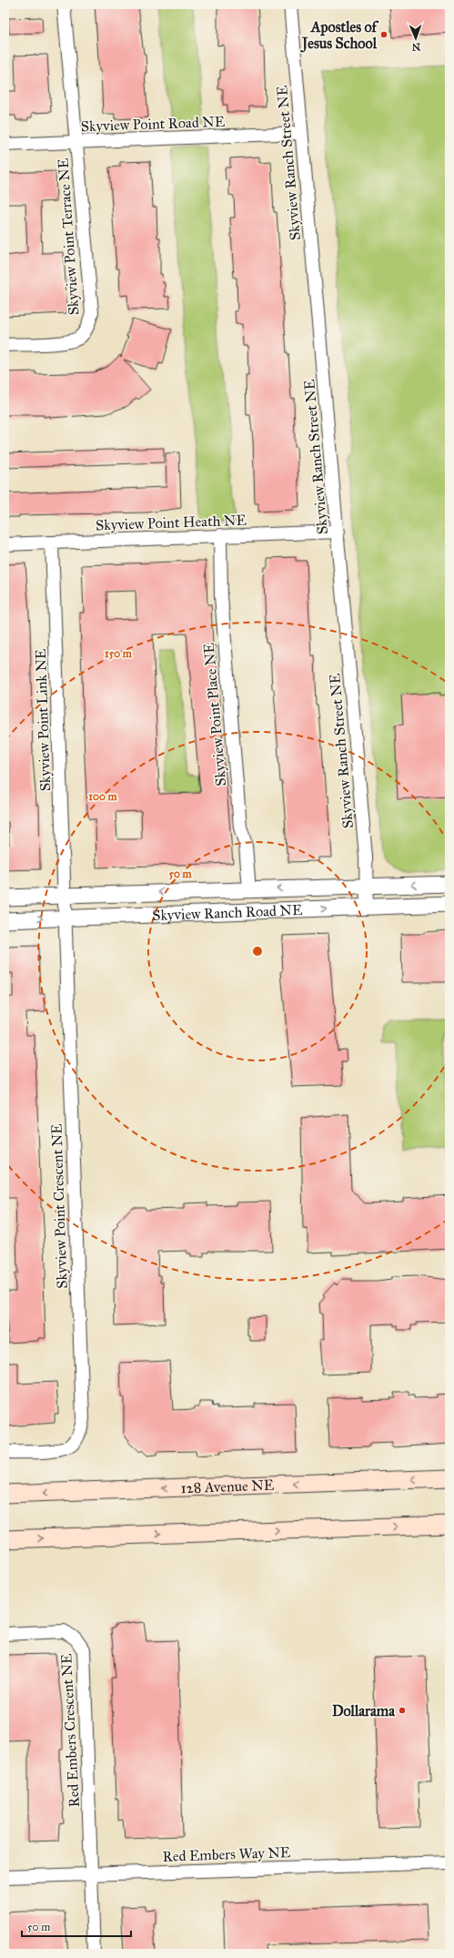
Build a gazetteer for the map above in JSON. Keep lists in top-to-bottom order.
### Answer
{
  "streets": {
    "main road": ["128 Avenue NE"],
    "street": [
      "Skyview Point Road NE",
      "Skyview Ranch Street NE",
      "Skyview Point Terrace NE",
      "Skyview Point Heath NE",
      "Skyview Point Place NE",
      "Skyview Point Link NE",
      "Skyview Ranch Road NE",
      "Skyview Point Crescent NE",
      "Red Embers Crescent NE",
      "Red Embers Way NE"
    ]
  },
  "crossings": [
    ["Skyview Point Road NE", "Skyview Ranch Street NE"],
    ["Skyview Point Road NE", "Skyview Point Terrace NE"],
    ["Skyview Ranch Street NE", "Skyview Point Heath NE"],
    ["Skyview Ranch Street NE", "Skyview Ranch Road NE"],
    ["Skyview Point Heath NE", "Skyview Point Place NE"],
    ["Skyview Point Heath NE", "Skyview Point Link NE"],
    ["Skyview Point Place NE", "Skyview Ranch Road NE"],
    ["Skyview Point Link NE", "Skyview Ranch Road NE"],
    ["Skyview Point Link NE", "Skyview Point Crescent NE"],
    ["Skyview Ranch Road NE", "Skyview Point Crescent NE"],
    ["Red Embers Crescent NE", "Red Embers Way NE"]
  ],
  "places": ["Apostles of Jesus School", "Dollarama"],
  "scale_bar": "50 m",
  "north": "bottom",
  "rings": ["150 m", "100 m", "50 m"]
}
